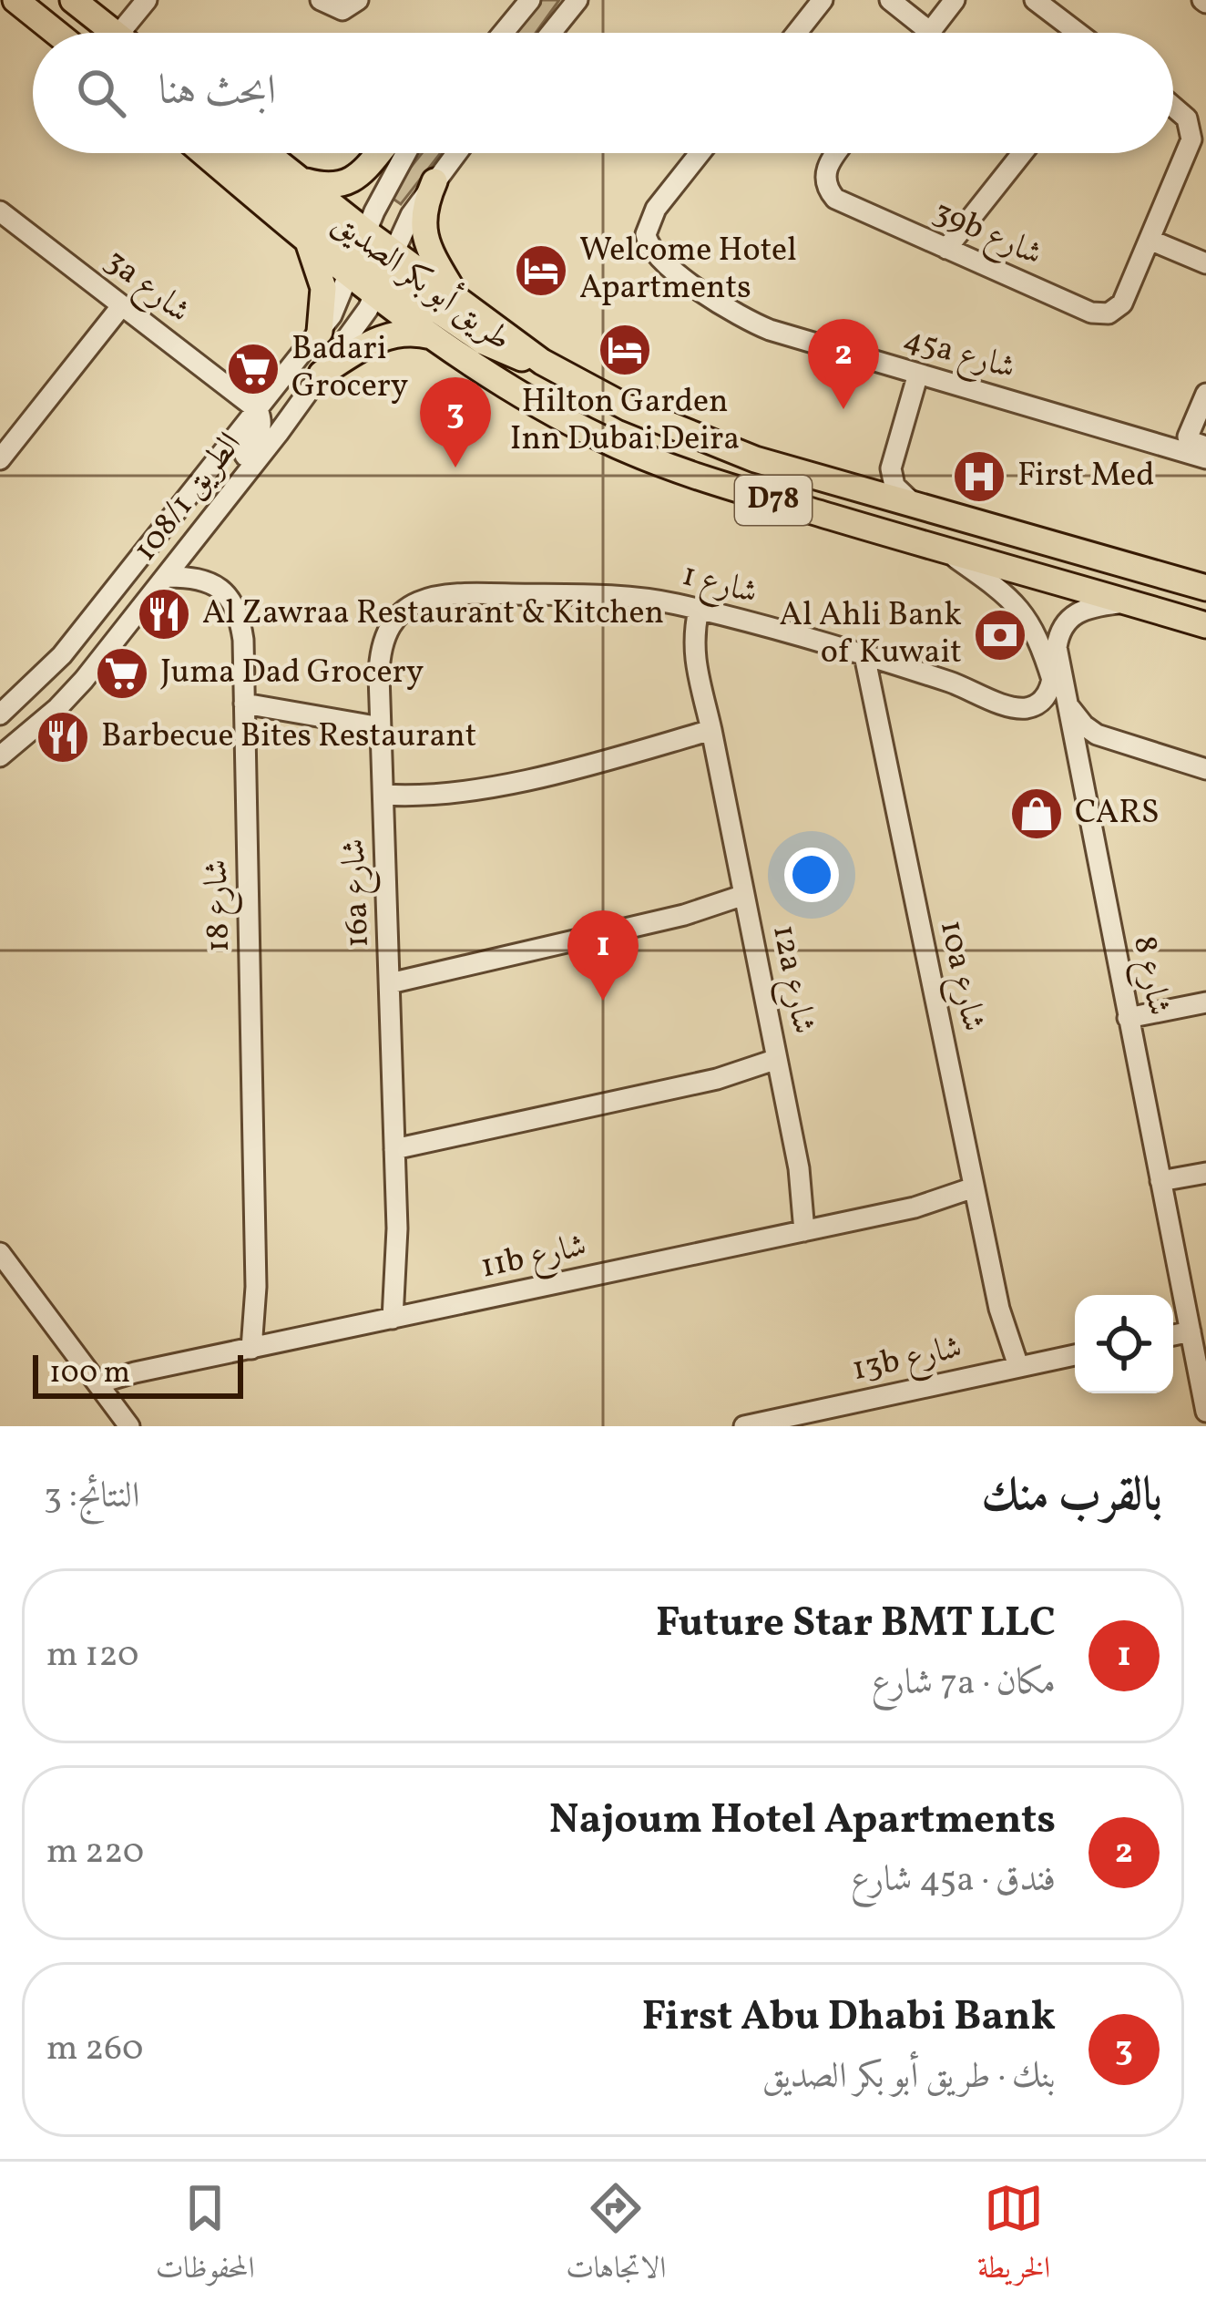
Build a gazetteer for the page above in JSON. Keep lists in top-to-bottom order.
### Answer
{
  "streets": {
    "main road": ["طريق أبو بكر الصديق", "D78"],
    "street": [
      "39b شارع",
      "3a شارع",
      "45a شارع",
      "108/1 الطريق",
      "شارع 1",
      "16a شارع",
      "شارع 18",
      "10a شارع",
      "شارع 8",
      "12a شارع",
      "11b شارع",
      "13b شارع"
    ]
  },
  "crossings": [
    ["طريق أبو بكر الصديق", "108/1 الطريق"],
    ["طريق أبو بكر الصديق", "شارع 8"],
    ["3a شارع", "108/1 الطريق"],
    ["108/1 الطريق", "شارع 18"],
    ["شارع 1", "16a شارع"],
    ["شارع 1", "10a شارع"],
    ["شارع 1", "شارع 8"],
    ["شارع 1", "12a شارع"],
    ["16a شارع", "11b شارع"],
    ["شارع 18", "11b شارع"],
    ["10a شارع", "11b شارع"],
    ["10a شارع", "13b شارع"],
    ["12a شارع", "11b شارع"]
  ],
  "places": {
    "hotel": ["Welcome Hotel Apartments", "Hilton Garden Inn Dubai Deira"],
    "supermarket": ["Badari Grocery", "Juma Dad Grocery"],
    "hospital": ["First Med"],
    "restaurant": ["Al Zawraa Restaurant & Kitchen", "Barbecue Bites Restaurant"],
    "bank": ["Al Ahli Bank of Kuwait"],
    "shop": ["CARS"]
  },
  "scale_bar": "100 m",
  "page": {
    "search": "ابحث هنا",
    "pins": ["2", "3", "1"],
    "scale": "100 m",
    "heading": ["بالقرب منك", "النتائج: 3"],
    "list": [
      {
        "mark": "1",
        "name": "Future Star BMT LLC",
        "note": "مكان · 7a شارع",
        "value": "120 m"
      },
      {
        "mark": "2",
        "name": "Najoum Hotel Apartments",
        "note": "فندق · 45a شارع",
        "value": "220 m"
      },
      {
        "mark": "3",
        "name": "First Abu Dhabi Bank",
        "note": "بنك · طريق أبو بكر الصديق",
        "value": "260 m"
      }
    ],
    "nav": ["الخريطة", "الاتجاهات", "المحفوظات"]
  }
}
